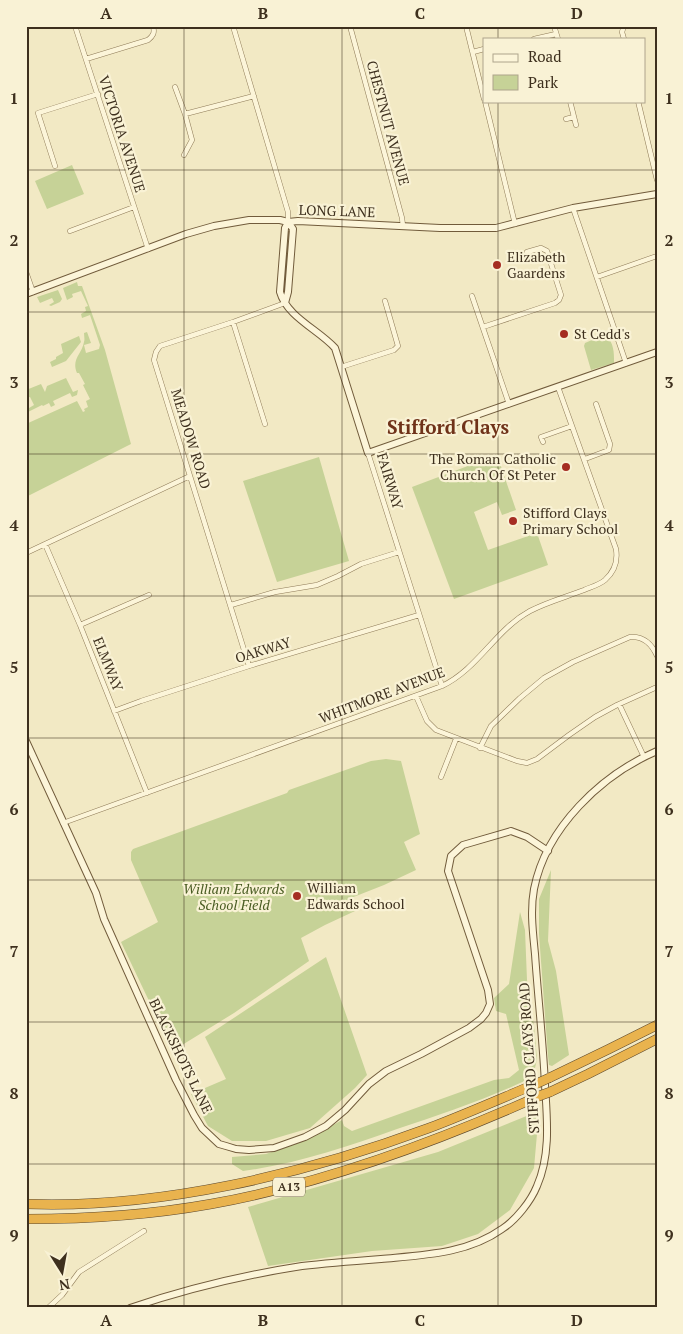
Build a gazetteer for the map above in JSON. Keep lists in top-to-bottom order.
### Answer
{
  "streets": {
    "highway": ["A13"],
    "street": [
      "CHESTNUT AVENUE",
      "VICTORIA AVENUE",
      "LONG LANE",
      "MEADOW ROAD",
      "FAIRWAY",
      "OAKWAY",
      "ELMWAY",
      "WHITMORE AVENUE",
      "BLACKSHOTS LANE",
      "STIFFORD CLAYS ROAD"
    ]
  },
  "crossings": [
    ["CHESTNUT AVENUE", "LONG LANE"],
    ["VICTORIA AVENUE", "LONG LANE"],
    ["MEADOW ROAD", "FAIRWAY"],
    ["MEADOW ROAD", "OAKWAY"],
    ["FAIRWAY", "OAKWAY"],
    ["FAIRWAY", "WHITMORE AVENUE"],
    ["OAKWAY", "ELMWAY"],
    ["ELMWAY", "WHITMORE AVENUE"],
    ["WHITMORE AVENUE", "BLACKSHOTS LANE"],
    ["BLACKSHOTS LANE", "STIFFORD CLAYS ROAD"]
  ],
  "districts": ["Stifford Clays"],
  "parks": ["William Edwards School Field"],
  "places": [
    "Elizabeth Gaardens",
    "St Cedd's",
    "The Roman Catholic Church Of St Peter",
    "Stifford Clays Primary School",
    "William Edwards School"
  ],
  "legend": ["Road", "Park"],
  "north": "bottom",
  "grid": {
    "columns": [
      "A",
      "B",
      "C",
      "D"
    ],
    "rows": [
      "1",
      "2",
      "3",
      "4",
      "5",
      "6",
      "7",
      "8",
      "9"
    ]
  }
}
